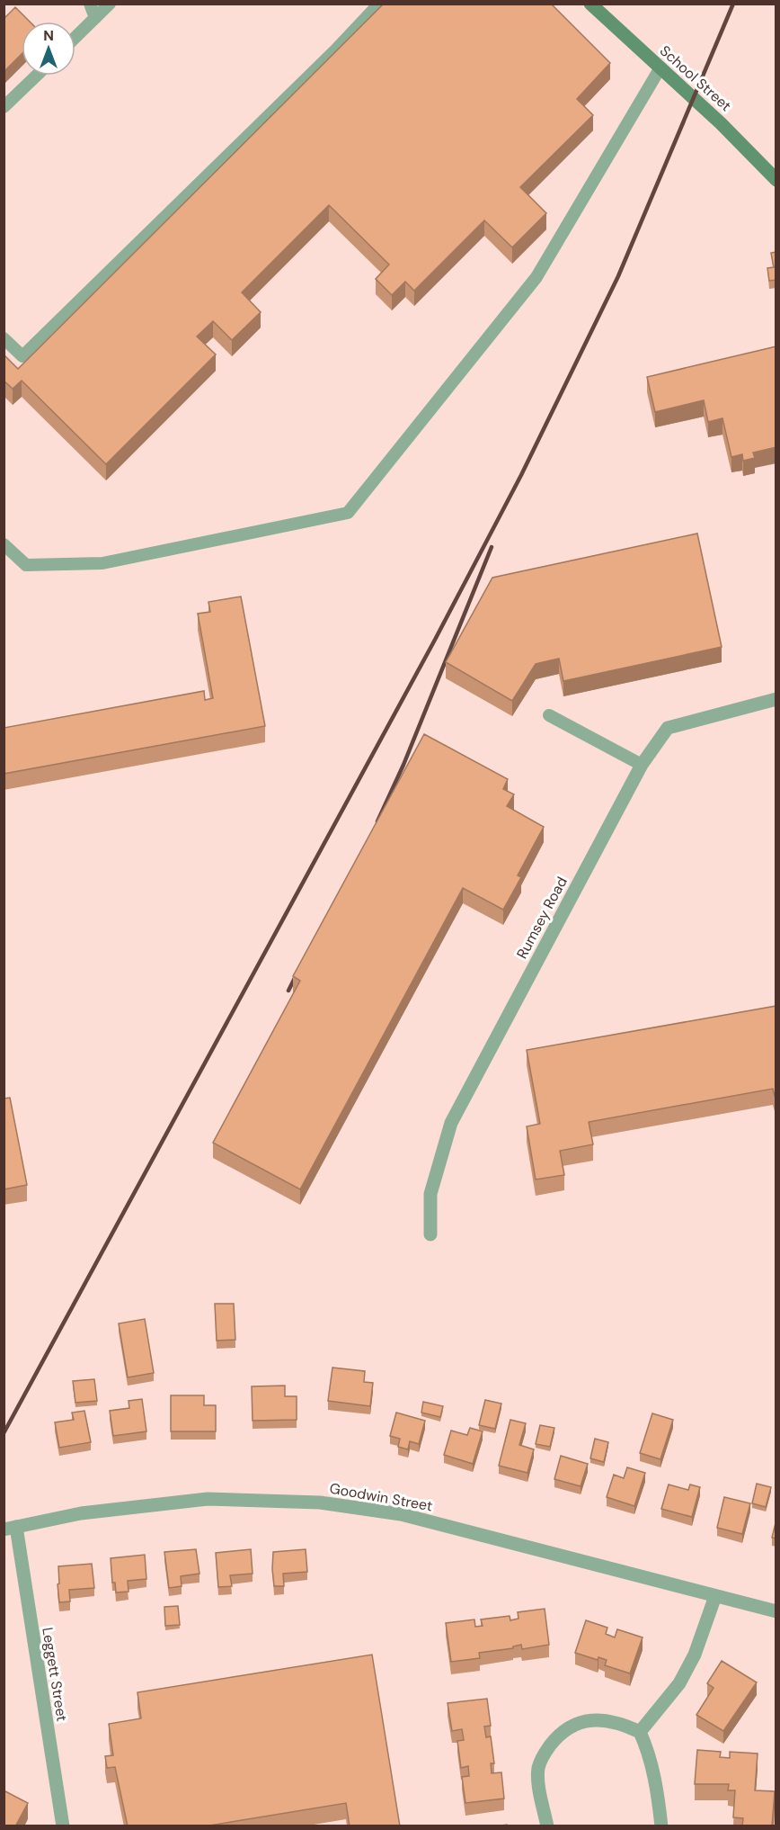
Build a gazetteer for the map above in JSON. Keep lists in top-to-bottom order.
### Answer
{
  "streets": {
    "main road": ["School Street"],
    "street": ["Rumsey Road", "Goodwin Street", "Leggett Street"]
  },
  "crossings": [
    ["Goodwin Street", "Leggett Street"]
  ],
  "north": "top"
}
